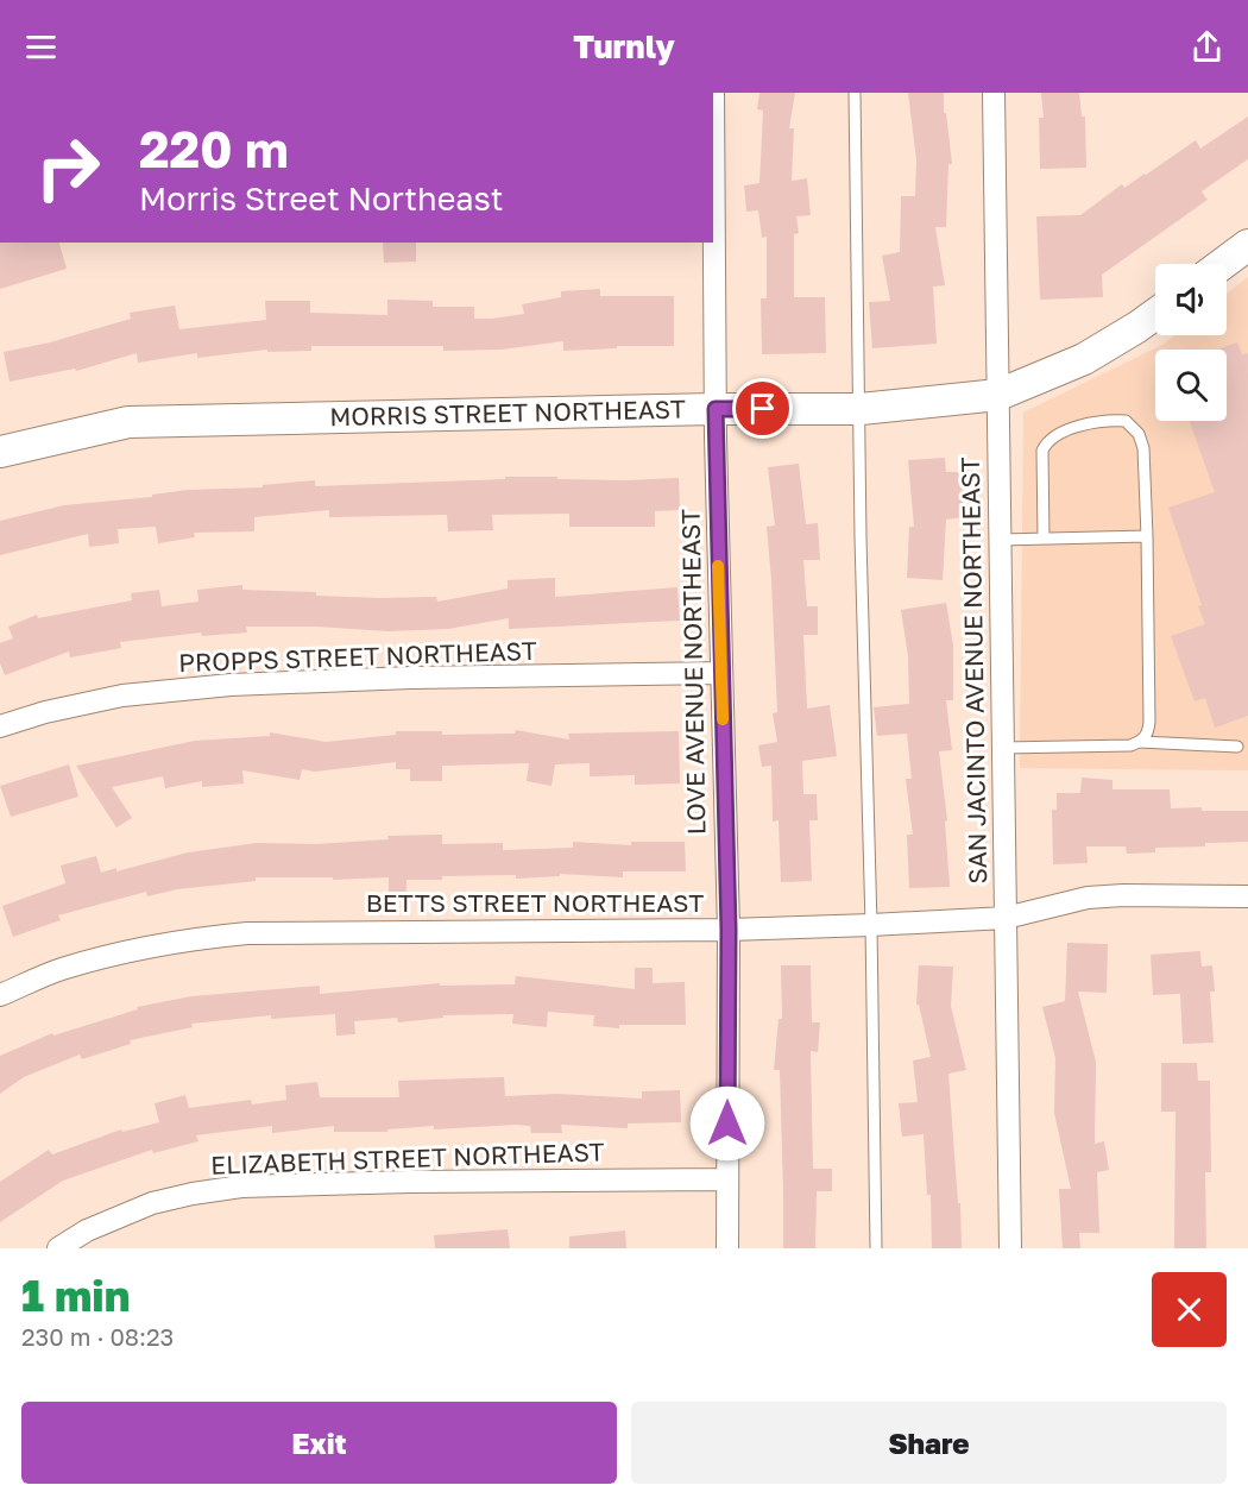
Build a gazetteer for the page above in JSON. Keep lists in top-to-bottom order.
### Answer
{
  "streets": {
    "street": [
      "MORRIS STREET NORTHEAST",
      "PROPPS STREET NORTHEAST",
      "SAN JACINTO AVENUE NORTHEAST",
      "LOVE AVENUE NORTHEAST",
      "BETTS STREET NORTHEAST",
      "ELIZABETH STREET NORTHEAST"
    ]
  },
  "crossings": [
    ["MORRIS STREET NORTHEAST", "SAN JACINTO AVENUE NORTHEAST"],
    ["MORRIS STREET NORTHEAST", "LOVE AVENUE NORTHEAST"],
    ["PROPPS STREET NORTHEAST", "LOVE AVENUE NORTHEAST"],
    ["SAN JACINTO AVENUE NORTHEAST", "BETTS STREET NORTHEAST"],
    ["LOVE AVENUE NORTHEAST", "BETTS STREET NORTHEAST"],
    ["LOVE AVENUE NORTHEAST", "ELIZABETH STREET NORTHEAST"]
  ],
  "page": {
    "header": "Turnly",
    "turn": ["220 m", "Morris Street Northeast"],
    "heading": ["1 min", "230 m · 08:23"],
    "buttons": ["Exit", "Share"]
  }
}
